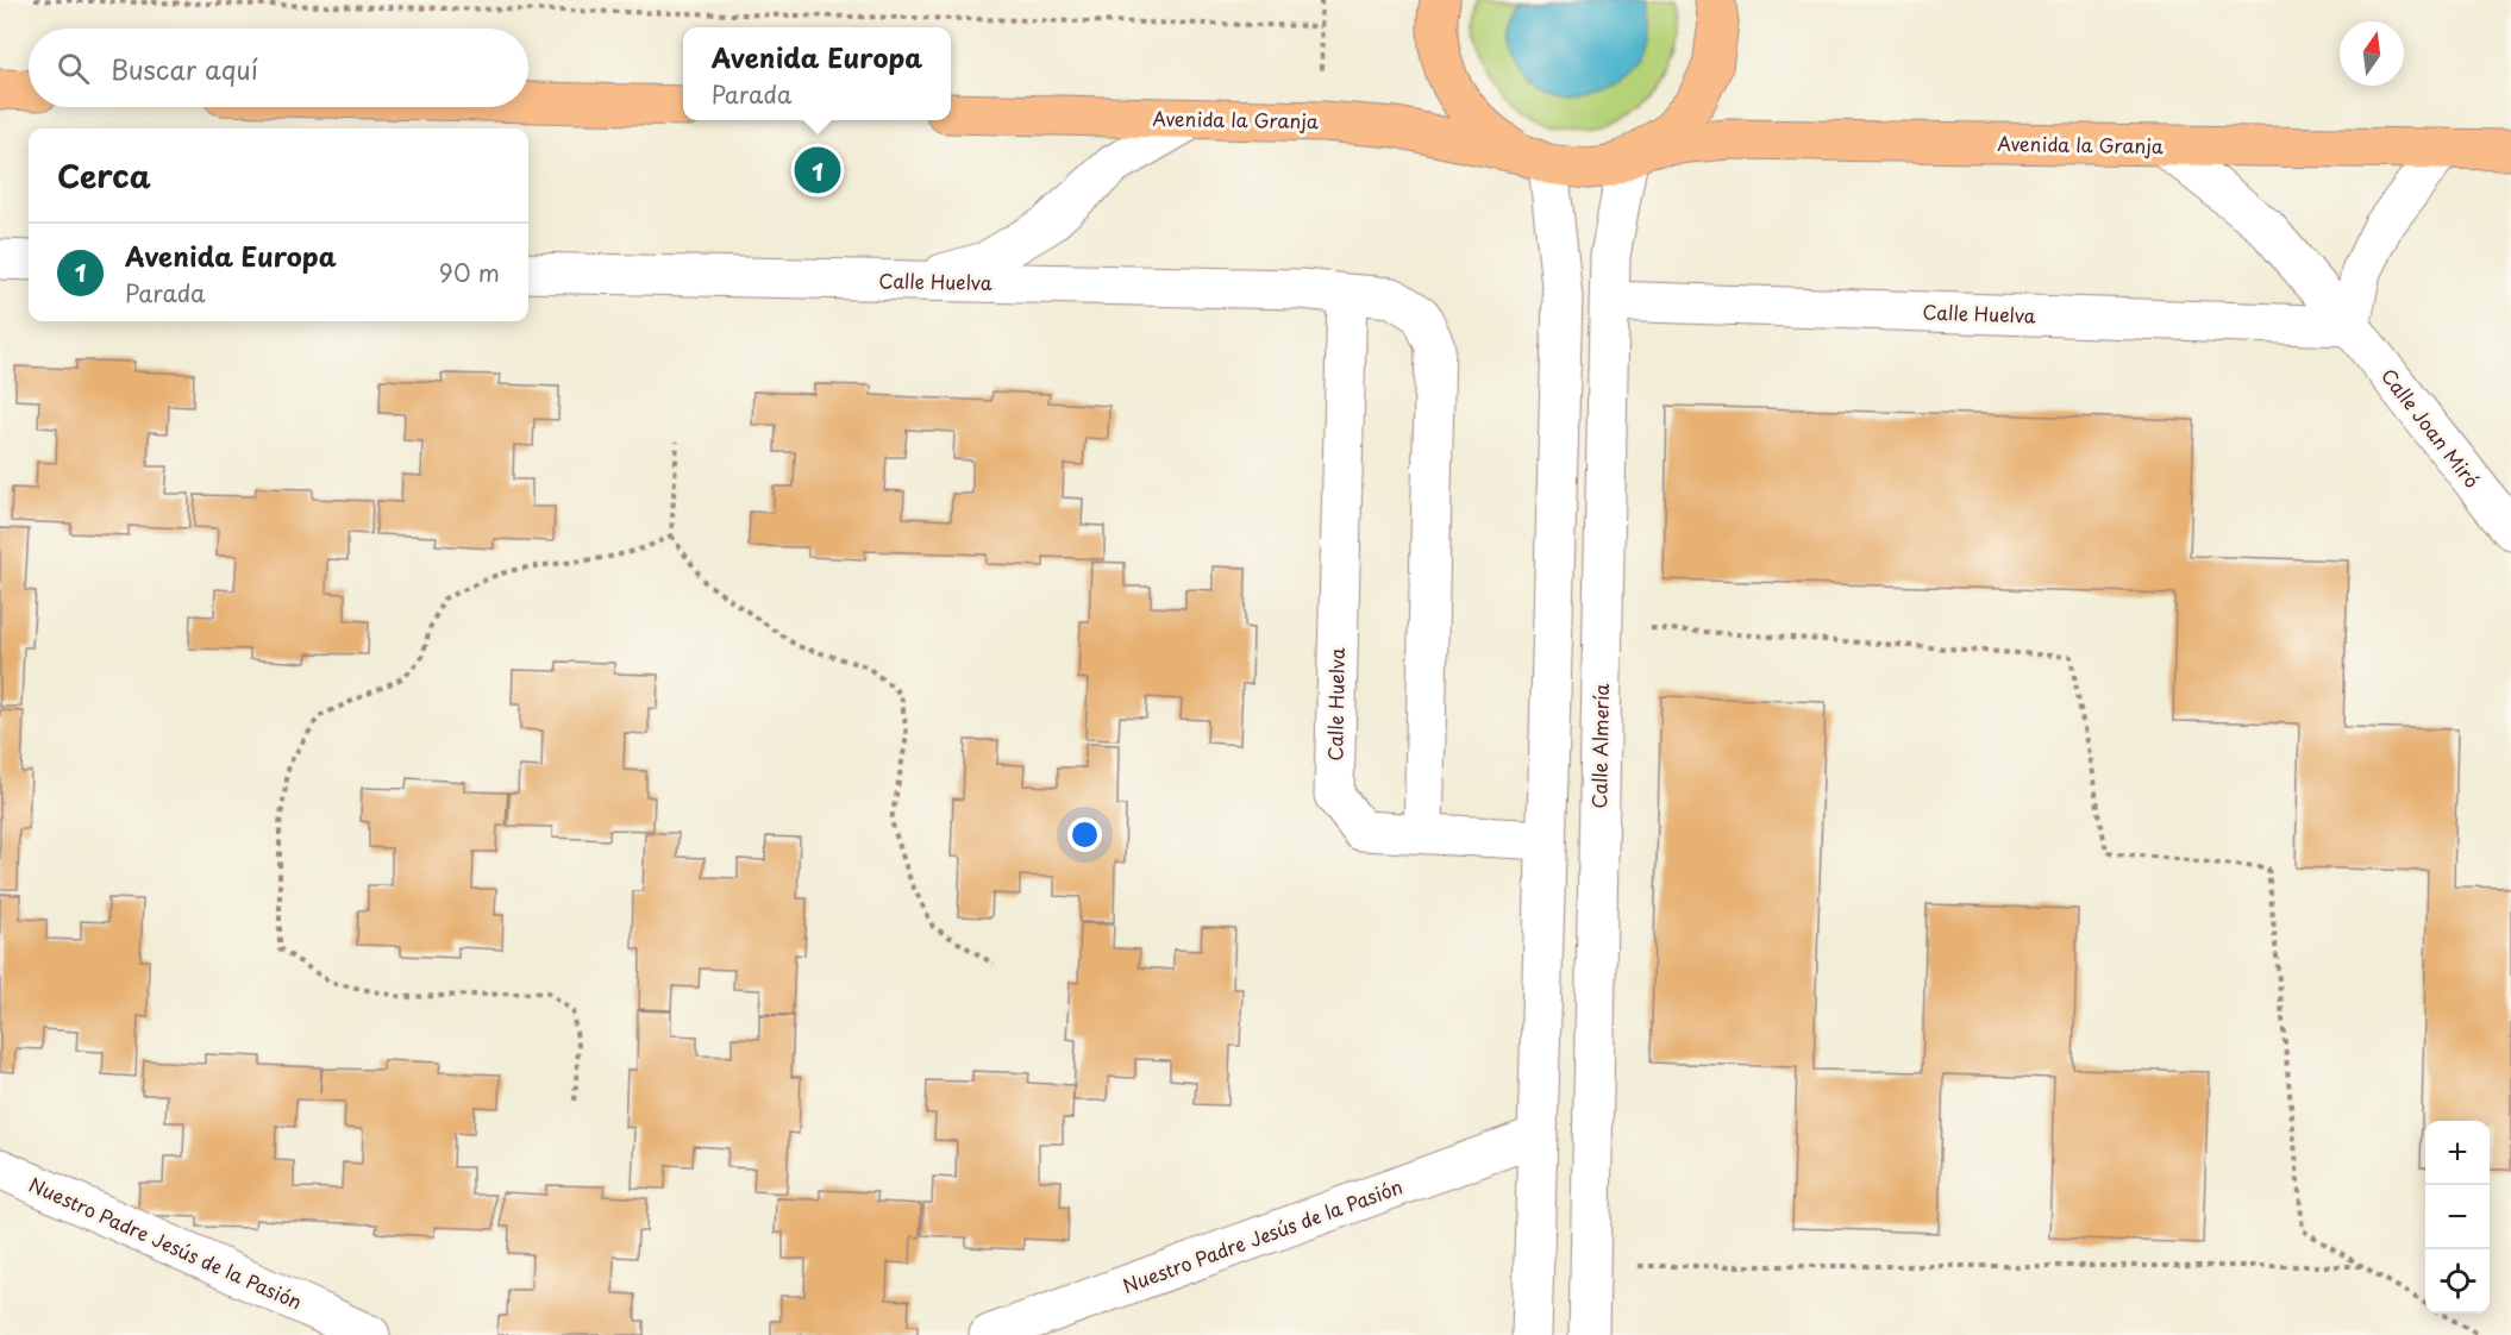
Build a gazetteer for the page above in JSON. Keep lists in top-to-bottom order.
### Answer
{
  "streets": {
    "main road": ["Avenida la Granja"],
    "street": [
      "Calle Huelva",
      "Calle Joan Miró",
      "Calle Almería",
      "Nuestro Padre Jesús de la Pasión"
    ]
  },
  "crossings": [
    ["Avenida la Granja", "Calle Joan Miró"],
    ["Avenida la Granja", "Calle Almería"],
    ["Calle Huelva", "Calle Joan Miró"],
    ["Calle Huelva", "Calle Almería"]
  ],
  "north": "top",
  "page": {
    "popup": ["Avenida Europa", "Parada"],
    "search": "Buscar aquí",
    "heading": "Cerca",
    "pins": "1",
    "list": [
      {
        "mark": "1",
        "name": "Avenida Europa",
        "note": "Parada",
        "value": "90 m"
      }
    ],
    "map_buttons": ["+", "−"]
  }
}
